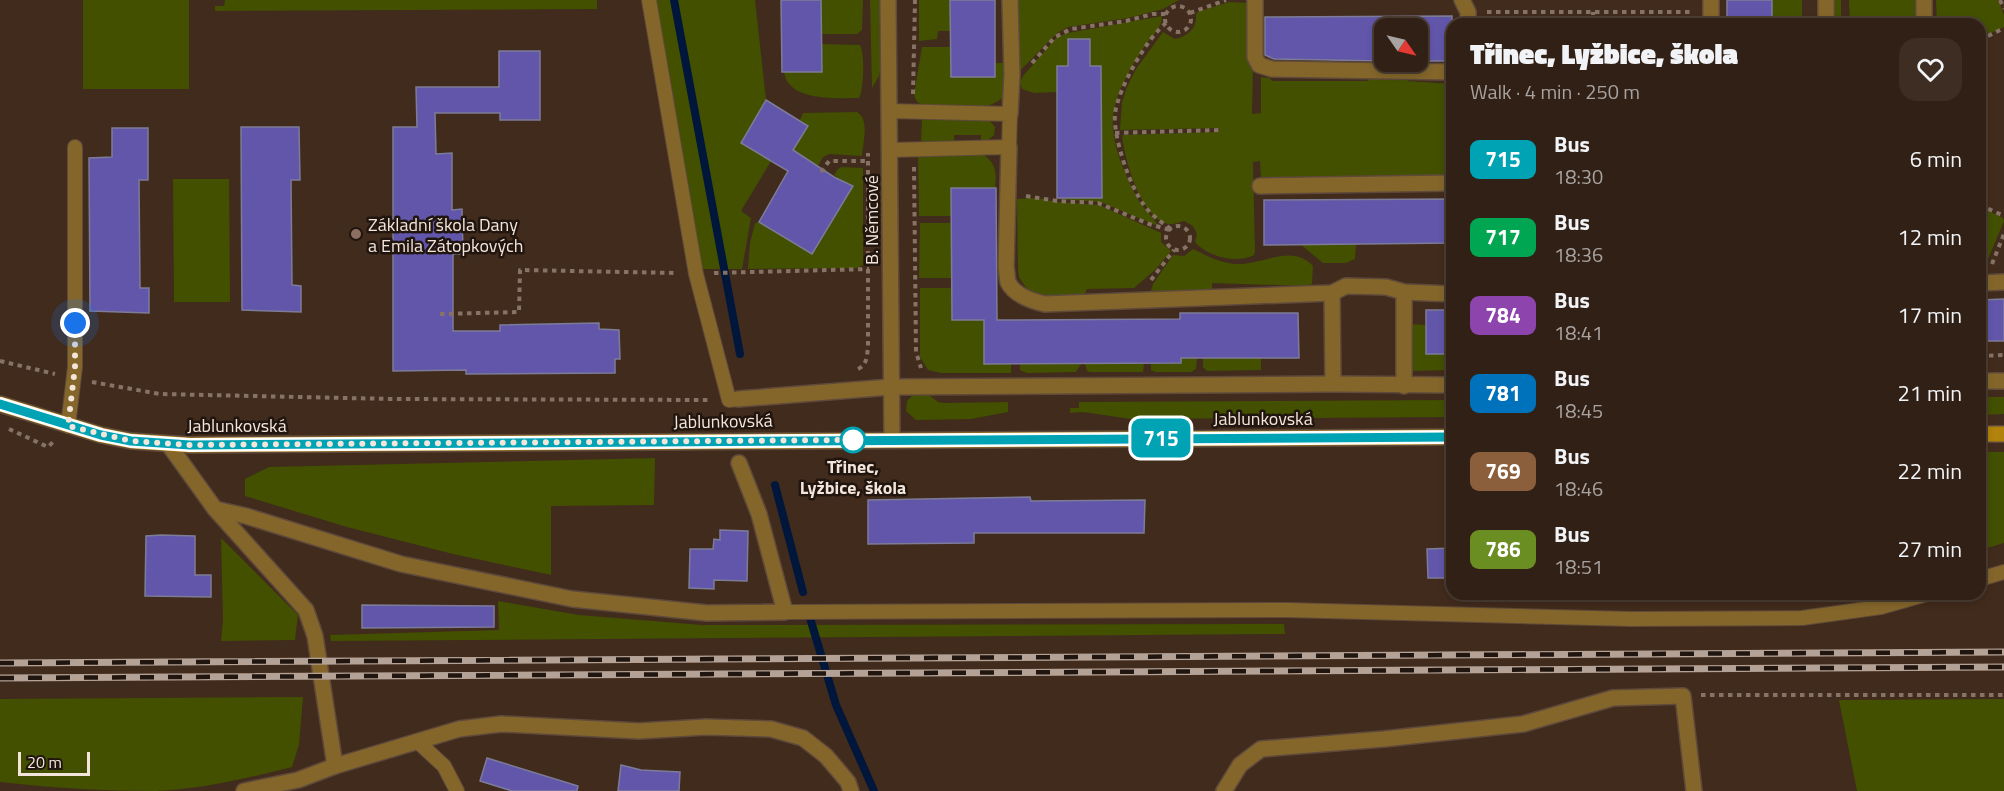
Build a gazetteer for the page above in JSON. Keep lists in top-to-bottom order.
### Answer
{
  "streets": {
    "main road": ["Jablunkovská"],
    "street": ["B. Němcové"]
  },
  "crossings": [
    ["B. Němcové", "Jablunkovská"]
  ],
  "places": ["Základní škola Dany a Emila Zátopkových", "Třinec, Lyžbice, škola"],
  "lines": ["bus line 715"],
  "scale_bar": "20 m",
  "north": "bottom right",
  "page": {
    "on_map": "715",
    "heading": ["Třinec, Lyžbice, škola", "Walk · 4 min · 250 m"],
    "list": [
      {
        "mark": "715",
        "name": "Bus",
        "note": "18:30",
        "value": "6 min"
      },
      {
        "mark": "717",
        "name": "Bus",
        "note": "18:36",
        "value": "12 min"
      },
      {
        "mark": "784",
        "name": "Bus",
        "note": "18:41",
        "value": "17 min"
      },
      {
        "mark": "781",
        "name": "Bus",
        "note": "18:45",
        "value": "21 min"
      },
      {
        "mark": "769",
        "name": "Bus",
        "note": "18:46",
        "value": "22 min"
      },
      {
        "mark": "786",
        "name": "Bus",
        "note": "18:51",
        "value": "27 min"
      }
    ],
    "scale": "20 m"
  }
}
